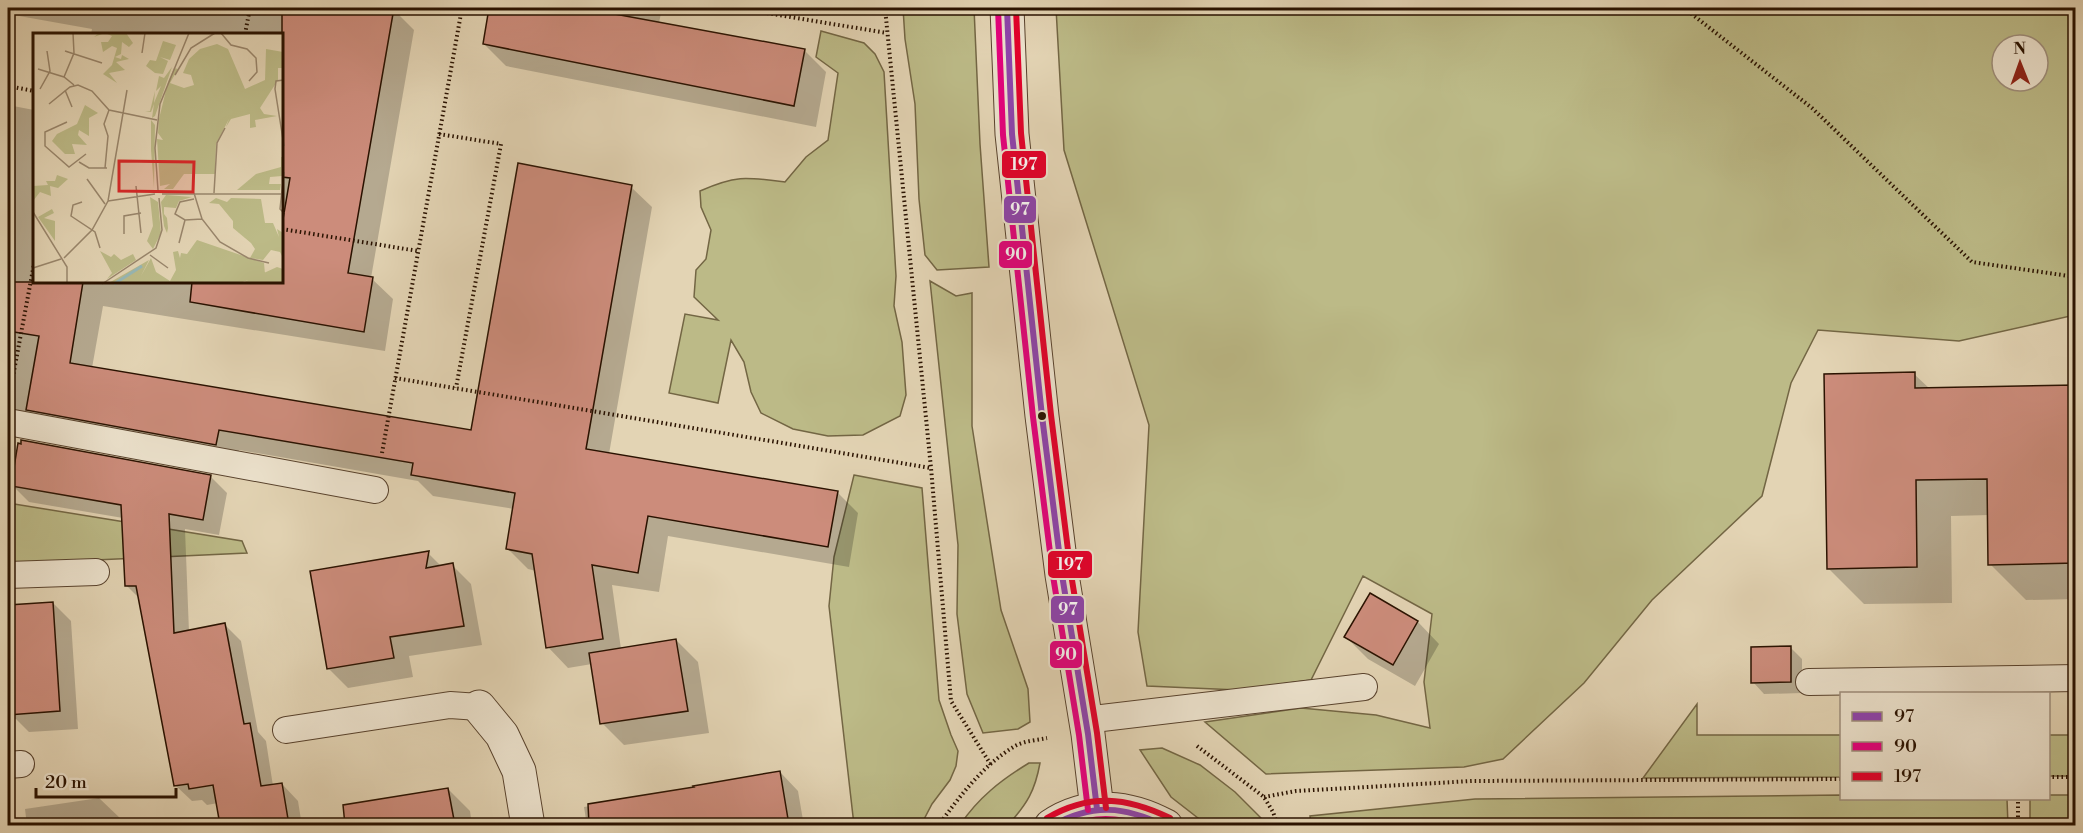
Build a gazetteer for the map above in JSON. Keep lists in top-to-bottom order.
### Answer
{
  "lines": ["transit line 97", "transit line 90", "transit line 197"],
  "legend": ["97", "90", "197"],
  "scale_bar": "20 m",
  "north": "top"
}
